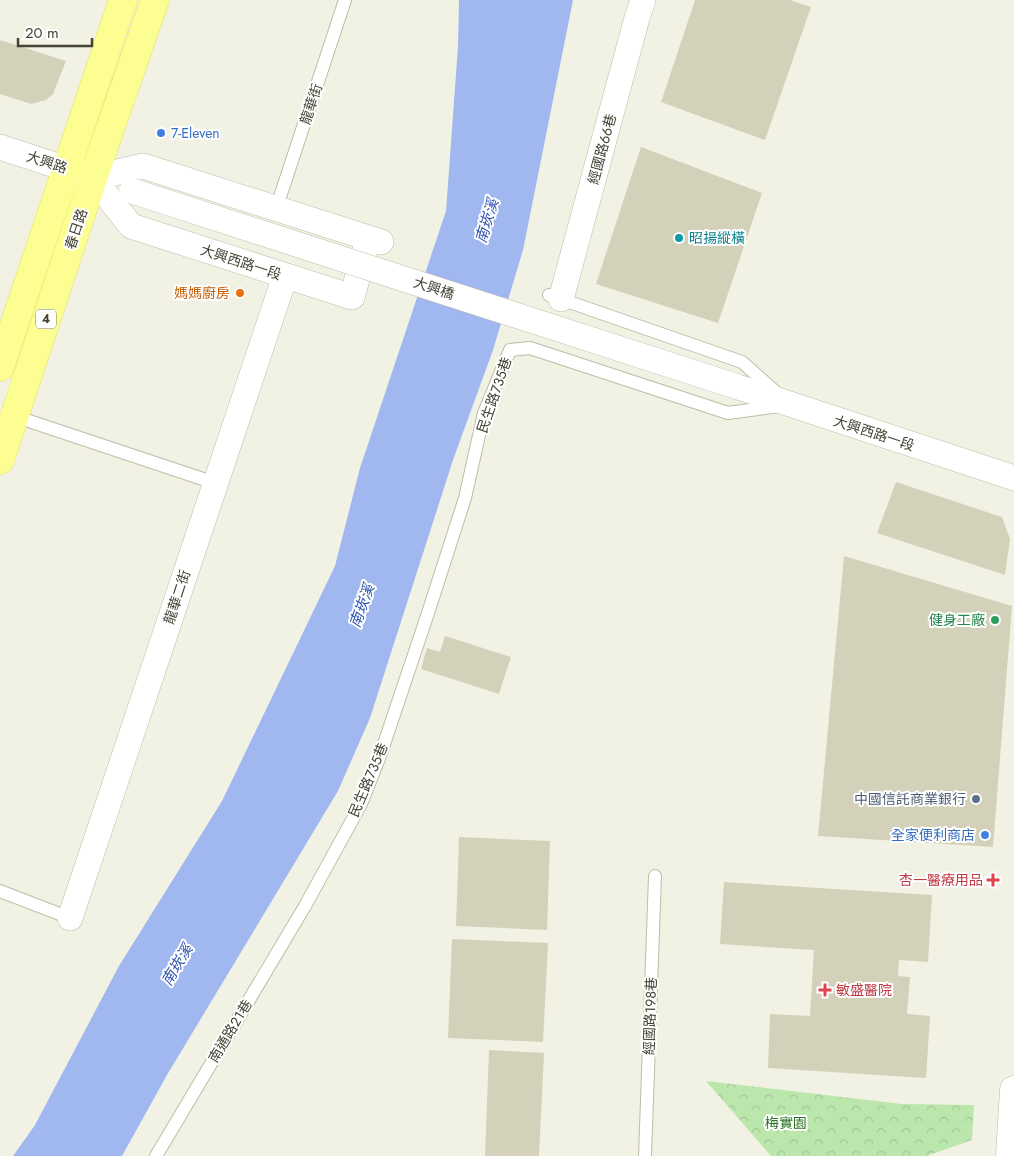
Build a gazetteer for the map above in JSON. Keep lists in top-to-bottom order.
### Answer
{
  "streets": {
    "main road": ["春日路", "4"],
    "street": [
      "經國路66巷",
      "大興路",
      "大興西路一段",
      "大興橋",
      "龍華二街"
    ],
    "lane": [
      "龍華街",
      "民生路735巷",
      "經國路198巷",
      "南通路21巷"
    ]
  },
  "crossings": [
    ["龍華街", "大興西路一段"],
    ["大興路", "春日路"],
    ["大興路", "大興西路一段"],
    ["大興路", "大興橋"],
    ["春日路", "大興西路一段"],
    ["春日路", "大興橋"],
    ["大興西路一段", "大興橋"],
    ["大興西路一段", "民生路735巷"],
    ["大興西路一段", "龍華二街"],
    ["民生路735巷", "南通路21巷"]
  ],
  "water": ["南崁溪"],
  "parks": ["梅實園"],
  "places": {
    "other": [
      "7-Eleven",
      "昭揚縱橫",
      "媽媽廚房",
      "健身工廠",
      "中國信託商業銀行",
      "全家便利商店"
    ],
    "health": ["杏一醫療用品", "敏盛醫院"]
  },
  "scale_bar": "20 m"
}
